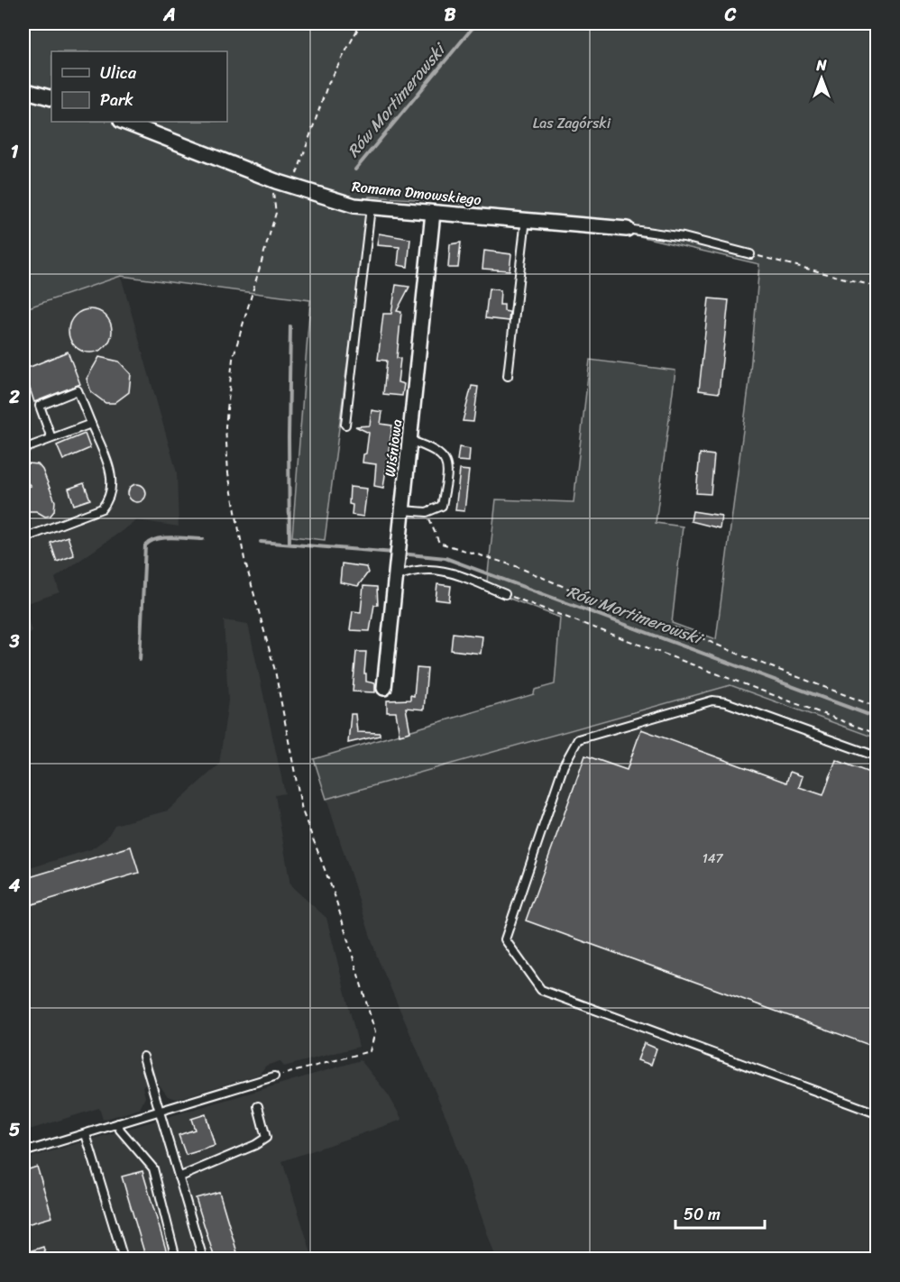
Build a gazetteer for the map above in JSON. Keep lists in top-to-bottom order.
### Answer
{
  "streets": {
    "street": ["Romana Dmowskiego", "Wiśniowa"]
  },
  "crossings": [
    ["Romana Dmowskiego", "Wiśniowa"]
  ],
  "water": ["Rów Mortimerowski"],
  "parks": ["Las Zagórski"],
  "house_numbers": ["147"],
  "legend": ["Ulica", "Park"],
  "scale_bar": "50 m",
  "north": "top",
  "grid": {
    "columns": ["A", "B", "C"],
    "rows": [
      "1",
      "2",
      "3",
      "4",
      "5"
    ]
  }
}
